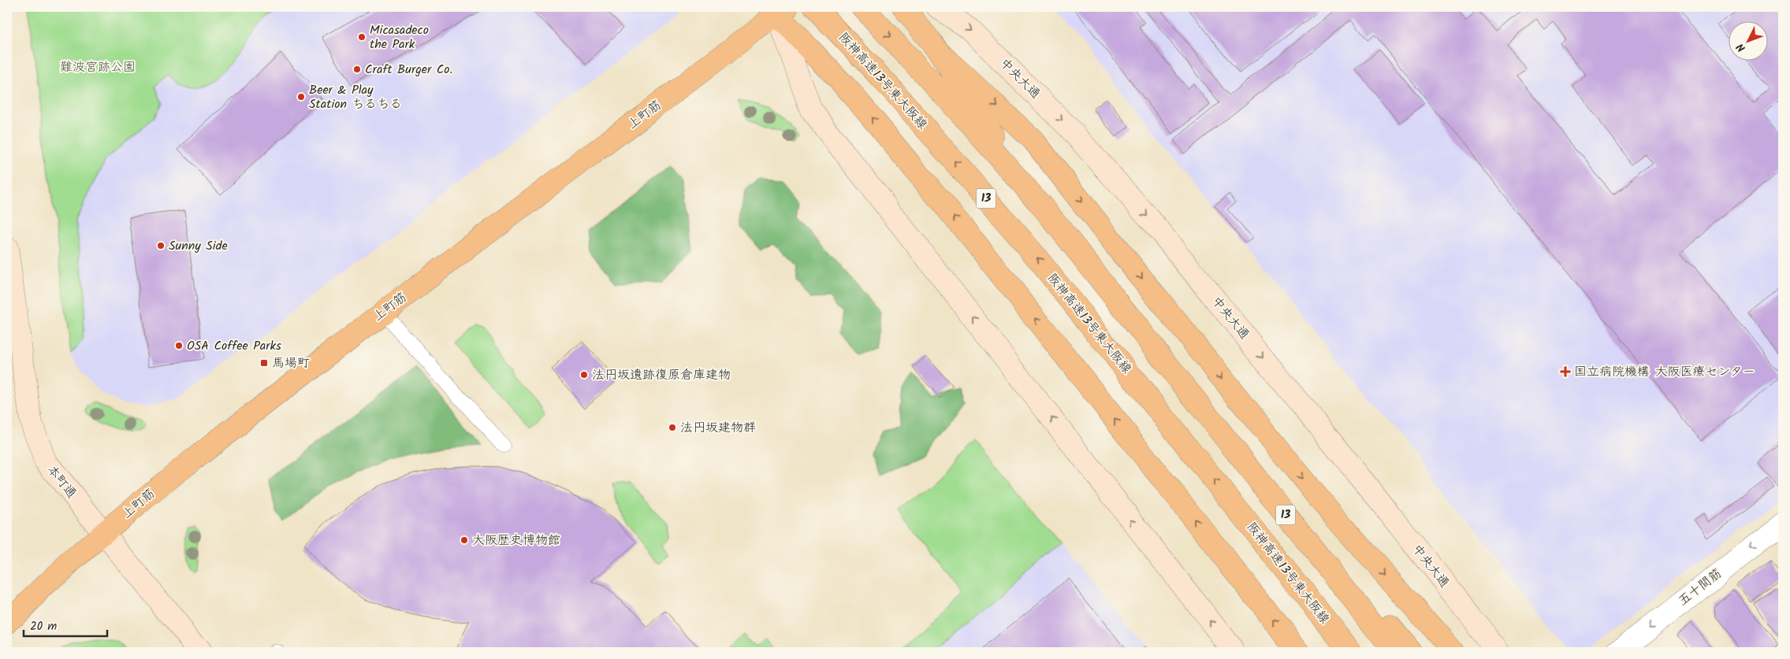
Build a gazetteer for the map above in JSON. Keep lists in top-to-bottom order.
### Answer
{
  "streets": {
    "main road": ["阪神高速13号東大阪線", "上町筋", "13"],
    "street": ["中央大通", "本町通", "五十間筋"]
  },
  "crossings": [
    ["上町筋", "本町通"]
  ],
  "one_way": ["中央大通", "五十間筋"],
  "parks": ["難波宮跡公園"],
  "places": {
    "other": [
      "Micasadeco the Park",
      "Craft Burger Co.",
      "Beer & Play Station ちるちる",
      "Sunny Side",
      "OSA Coffee Parks",
      "法円坂遺跡復原倉庫建物",
      "法円坂建物群",
      "大阪歴史博物館"
    ],
    "transit": ["馬場町"],
    "health": ["国立病院機構 大阪医療センター"]
  },
  "scale_bar": "20 m",
  "north": "bottom left"
}
